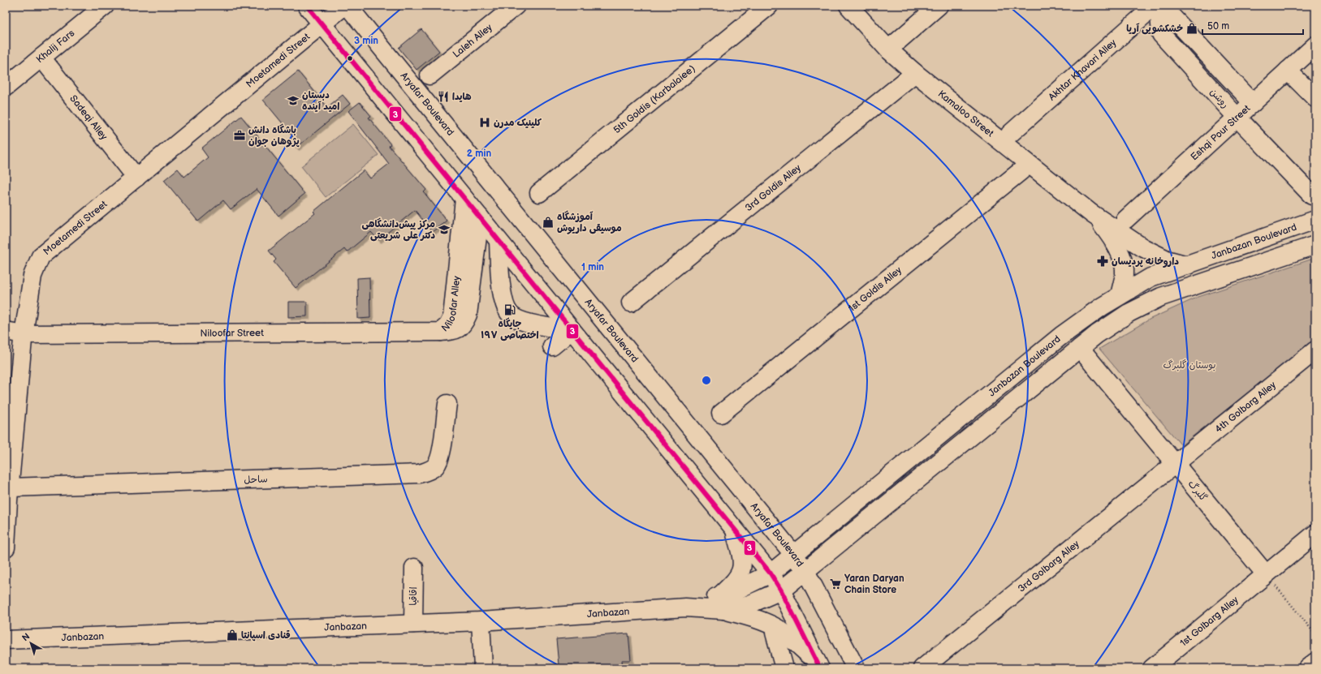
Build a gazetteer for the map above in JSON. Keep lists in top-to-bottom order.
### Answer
{
  "streets": {
    "main road": [
      "Laleh Alley",
      "Khalij Fars",
      "Moetamedi Street",
      "Akhtar Khavari Alley",
      "روشن",
      "5th Goldis (Karbalaiee)",
      "Aryafar Boulevard",
      "Kamaloo Street",
      "Sadeqi Alley",
      "Eshqi Pour Street",
      "3rd Goldis Alley",
      "Janbazan Boulevard",
      "1st Goldis Alley",
      "Niloofar Alley",
      "Niloofar Street",
      "4th Golbarg Alley",
      "ساحل",
      "گلبرگ",
      "3rd Golbarg Alley",
      "اقاقیا",
      "Janbazan",
      "1st Golbarg Alley"
    ]
  },
  "crossings": [
    ["Khalij Fars", "Sadeqi Alley"],
    ["Moetamedi Street", "Sadeqi Alley"],
    ["Moetamedi Street", "Niloofar Street"],
    ["Moetamedi Street", "ساحل"],
    ["روشن", "Eshqi Pour Street"],
    ["Aryafar Boulevard", "Janbazan Boulevard"],
    ["Kamaloo Street", "3rd Goldis Alley"],
    ["Kamaloo Street", "1st Goldis Alley"],
    ["Janbazan Boulevard", "Janbazan"],
    ["Niloofar Alley", "Niloofar Street"],
    ["4th Golbarg Alley", "گلبرگ"],
    ["4th Golbarg Alley", "3rd Golbarg Alley"],
    ["گلبرگ", "3rd Golbarg Alley"],
    ["گلبرگ", "1st Golbarg Alley"],
    ["اقاقیا", "Janbazan"]
  ],
  "parks": ["بوستان گلبرگ"],
  "places": {
    "shop": ["خشکشویی آریا", "آموزشگاه موسیقی داریوش", "قنادی اسپانتا"],
    "restaurant": ["هایدا"],
    "school or university": ["دبستان امید آینده", "مرکز پیش‌دانشگاهی دکتر علی شریعتی"],
    "hospital": ["کلینیک مدرن"],
    "office": ["باشگاه دانش پژوهان جوان"],
    "pharmacy": ["داروخانه پردیسان"],
    "fuel station": ["جایگاه اختصاصی ۱۹۷"],
    "supermarket": ["Yaran Daryan Chain Store"]
  },
  "lines": ["transit line 3"],
  "scale_bar": "50 m",
  "north": "top left",
  "rings": ["3 min", "2 min", "1 min"]
}
